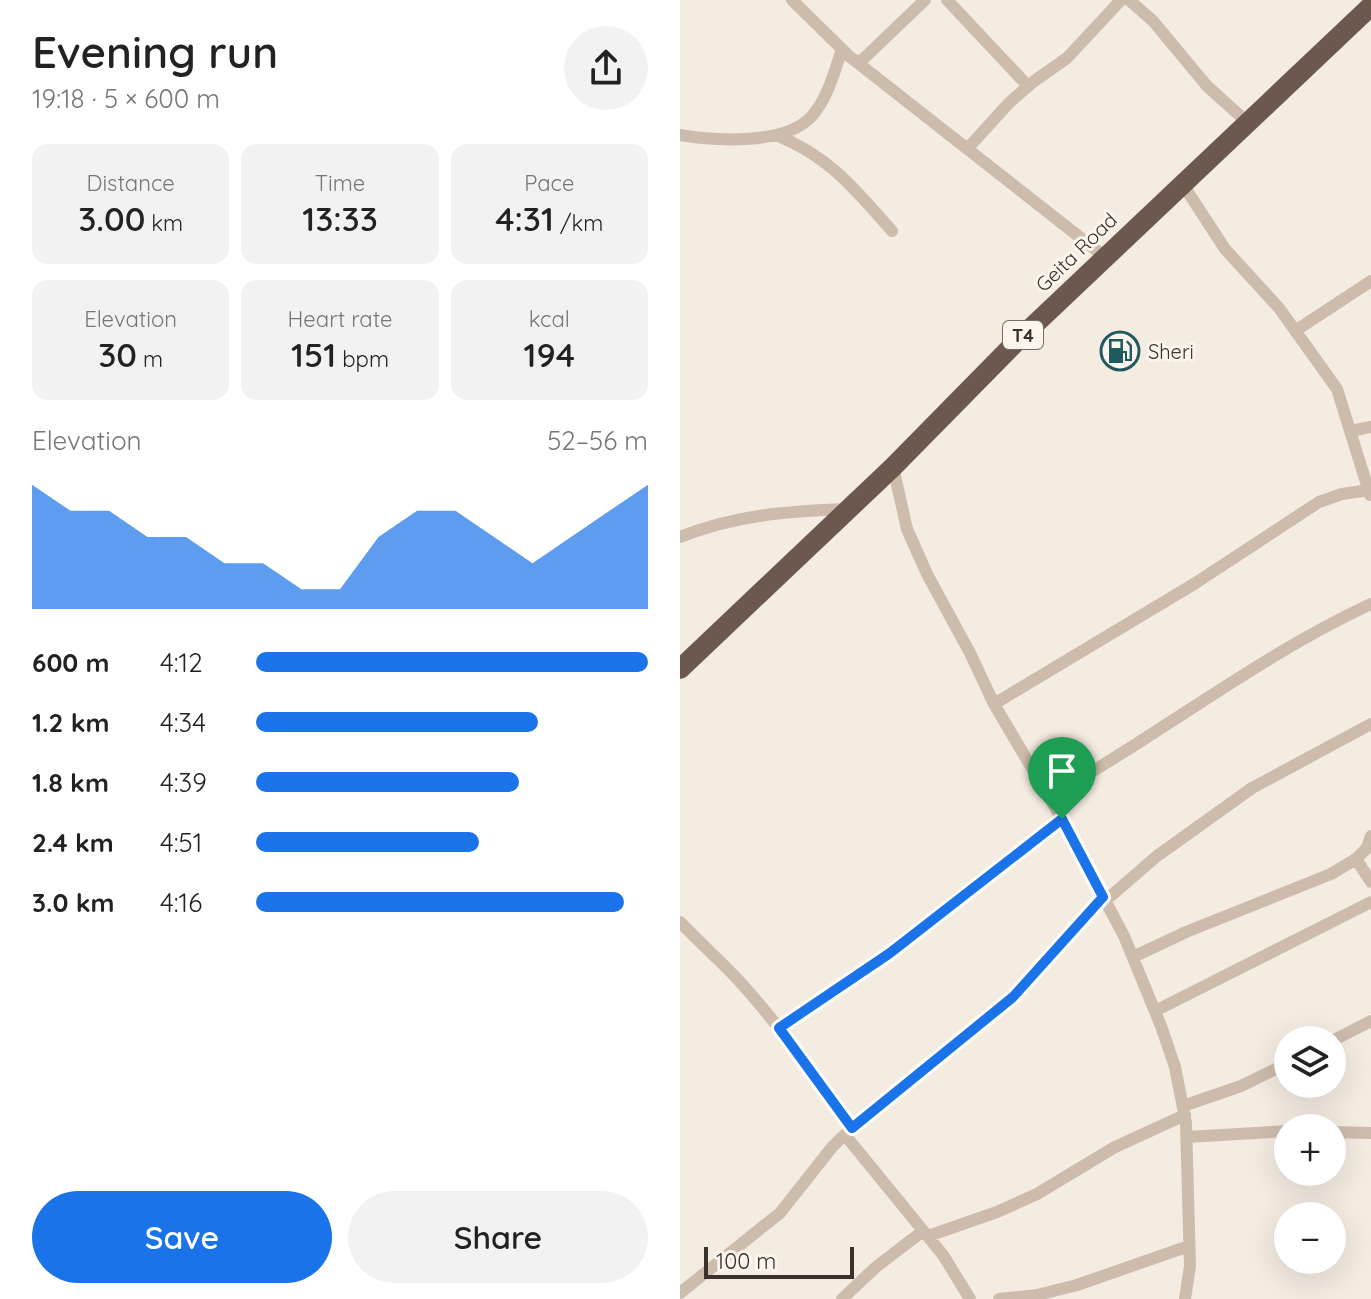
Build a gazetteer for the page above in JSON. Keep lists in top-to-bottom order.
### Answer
{
  "streets": {
    "highway": ["Geita Road", "T4"]
  },
  "places": {
    "fuel station": ["Sheri"]
  },
  "scale_bar": "100 m",
  "page": {
    "heading": ["Evening run", "19:18 · 5 × 600 m"],
    "stats": [
      ["Distance", "3.00 km"],
      ["Time", "13:33"],
      ["Pace", "4:31 /km"],
      ["Elevation", "30 m"],
      ["Heart rate", "151 bpm"],
      ["kcal", "194"]
    ],
    "chart": ["Elevation", "52–56 m"],
    "list": [
      {
        "name": "600 m",
        "note": "4:12"
      },
      {
        "name": "1.2 km",
        "note": "4:34"
      },
      {
        "name": "1.8 km",
        "note": "4:39"
      },
      {
        "name": "2.4 km",
        "note": "4:51"
      },
      {
        "name": "3.0 km",
        "note": "4:16"
      }
    ],
    "map_buttons": ["+", "−"],
    "buttons": ["Save", "Share"],
    "scale": "100 m"
  }
}
